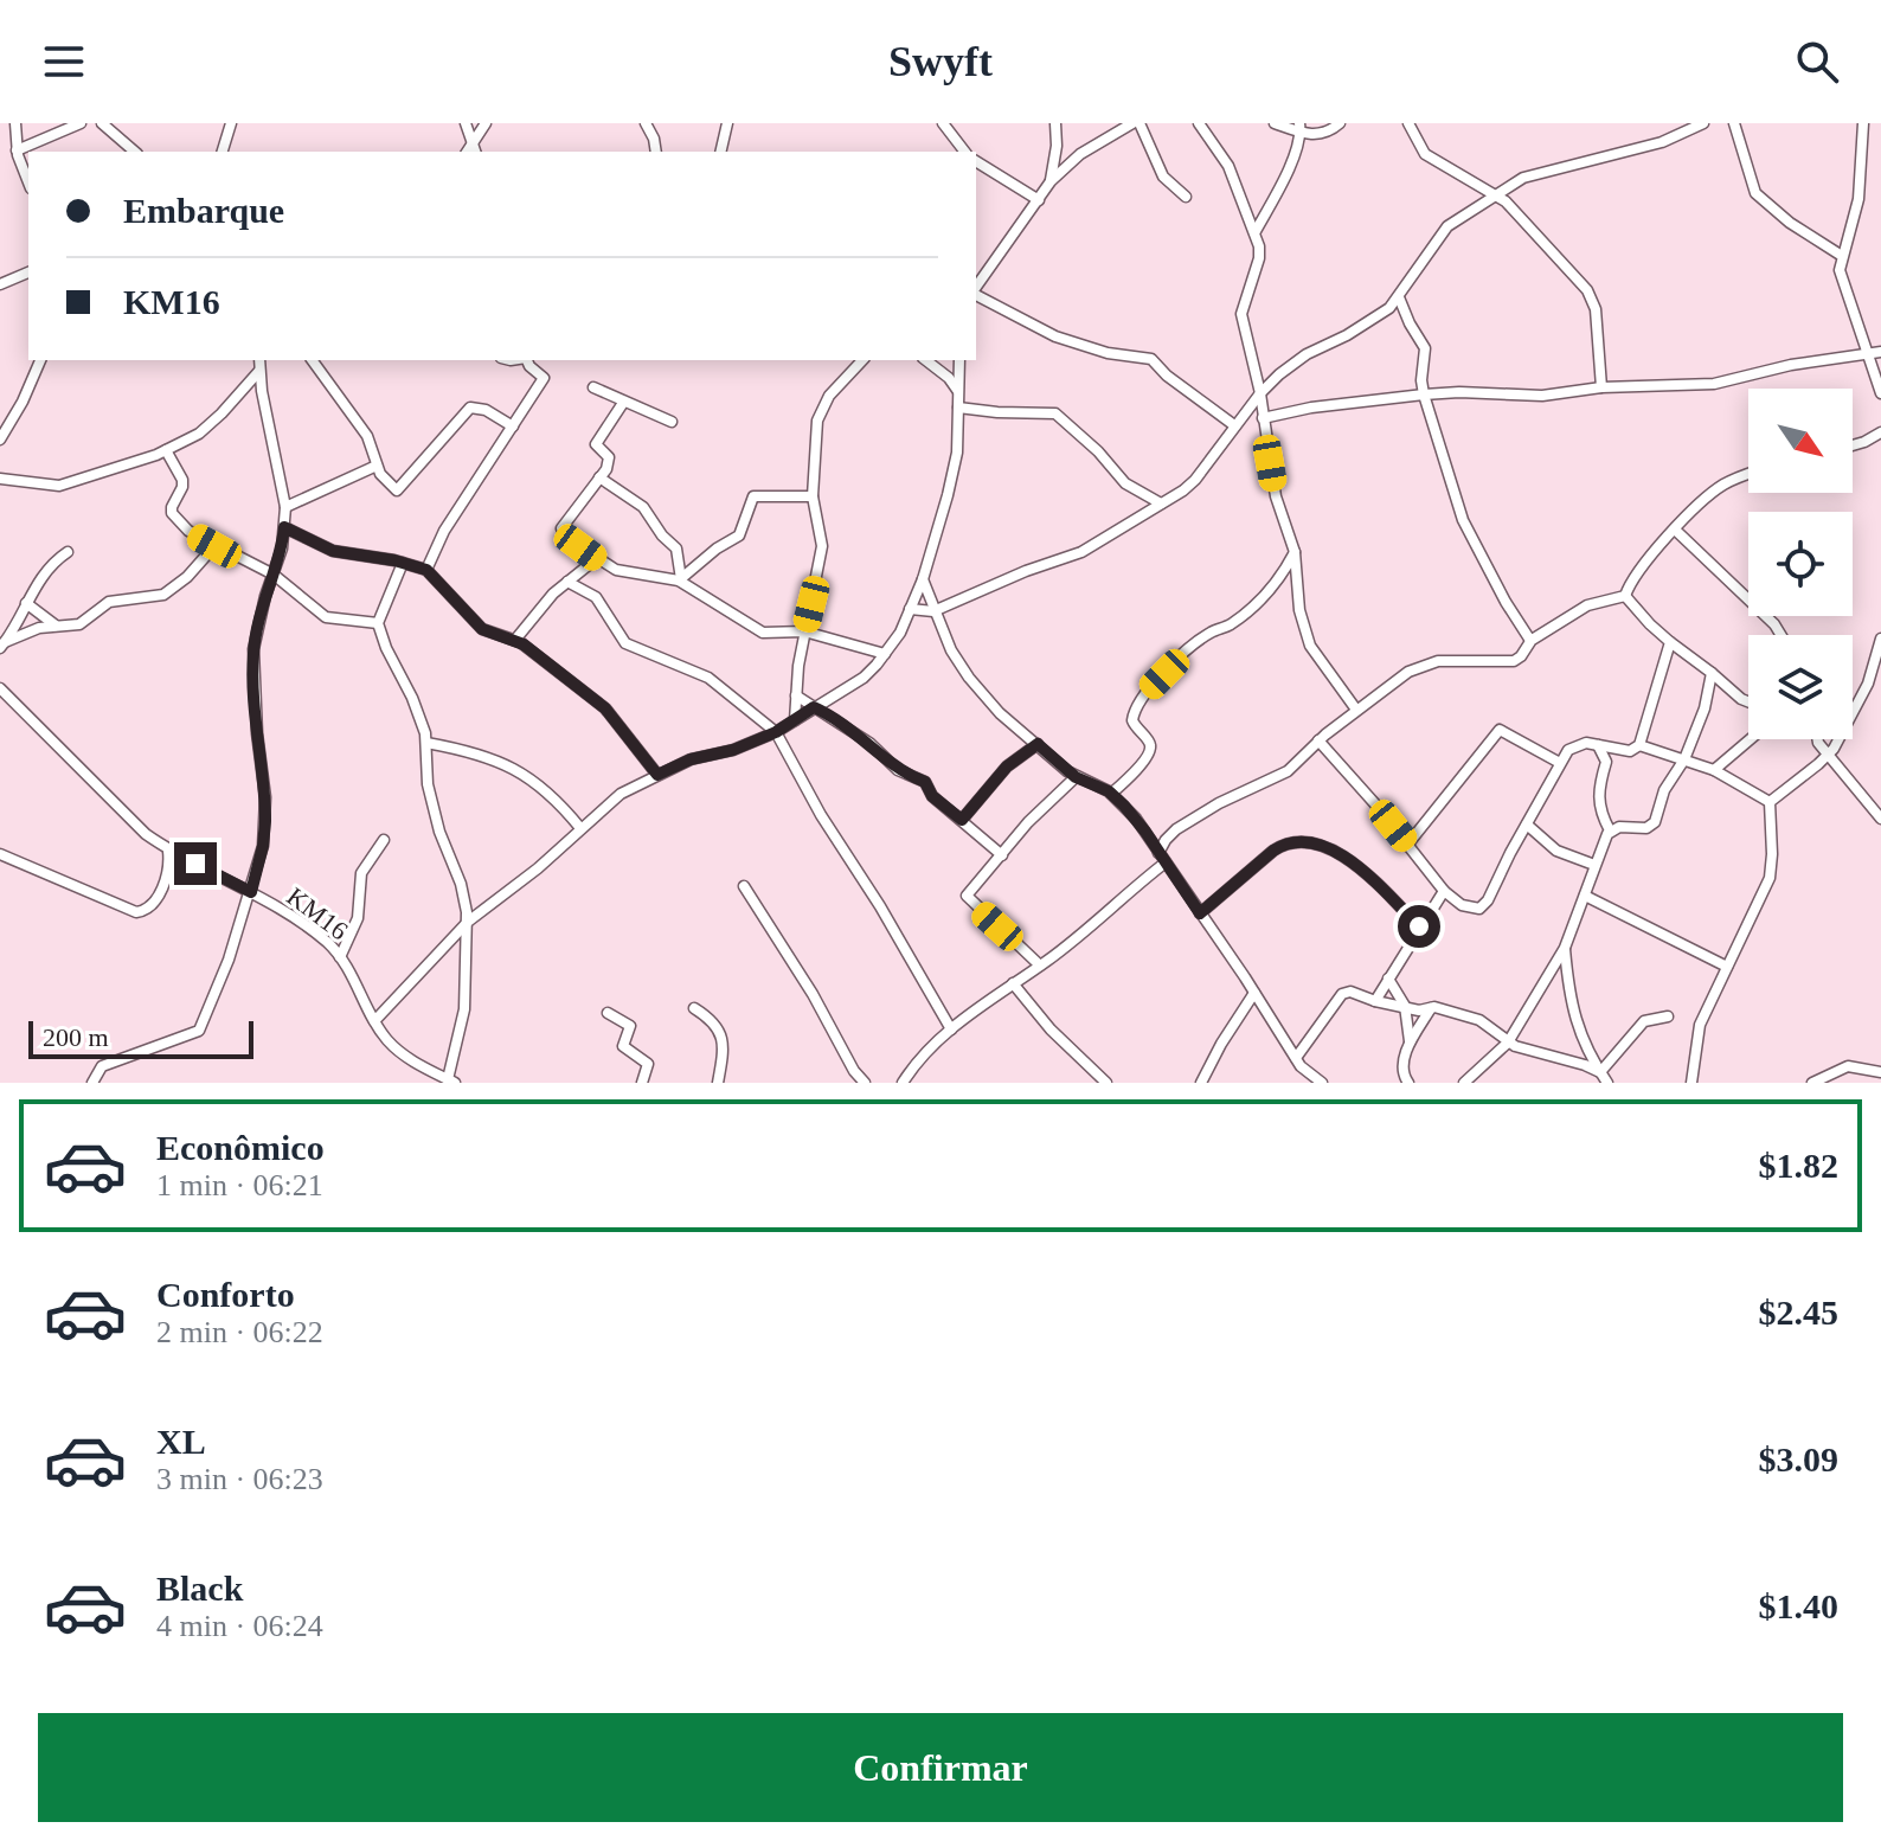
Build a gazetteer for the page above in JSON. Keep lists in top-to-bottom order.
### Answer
{
  "streets": {
    "street": ["KM16"]
  },
  "scale_bar": "200 m",
  "north": "bottom right",
  "page": {
    "header": "Swyft",
    "banner": ["Embarque", "KM16"],
    "scale": "200 m",
    "list": [
      {
        "name": "Econômico",
        "note": "1 min · 06:21",
        "value": "$1.82"
      },
      {
        "name": "Conforto",
        "note": "2 min · 06:22",
        "value": "$2.45"
      },
      {
        "name": "XL",
        "note": "3 min · 06:23",
        "value": "$3.09"
      },
      {
        "name": "Black",
        "note": "4 min · 06:24",
        "value": "$1.40"
      }
    ],
    "buttons": "Confirmar"
  }
}
